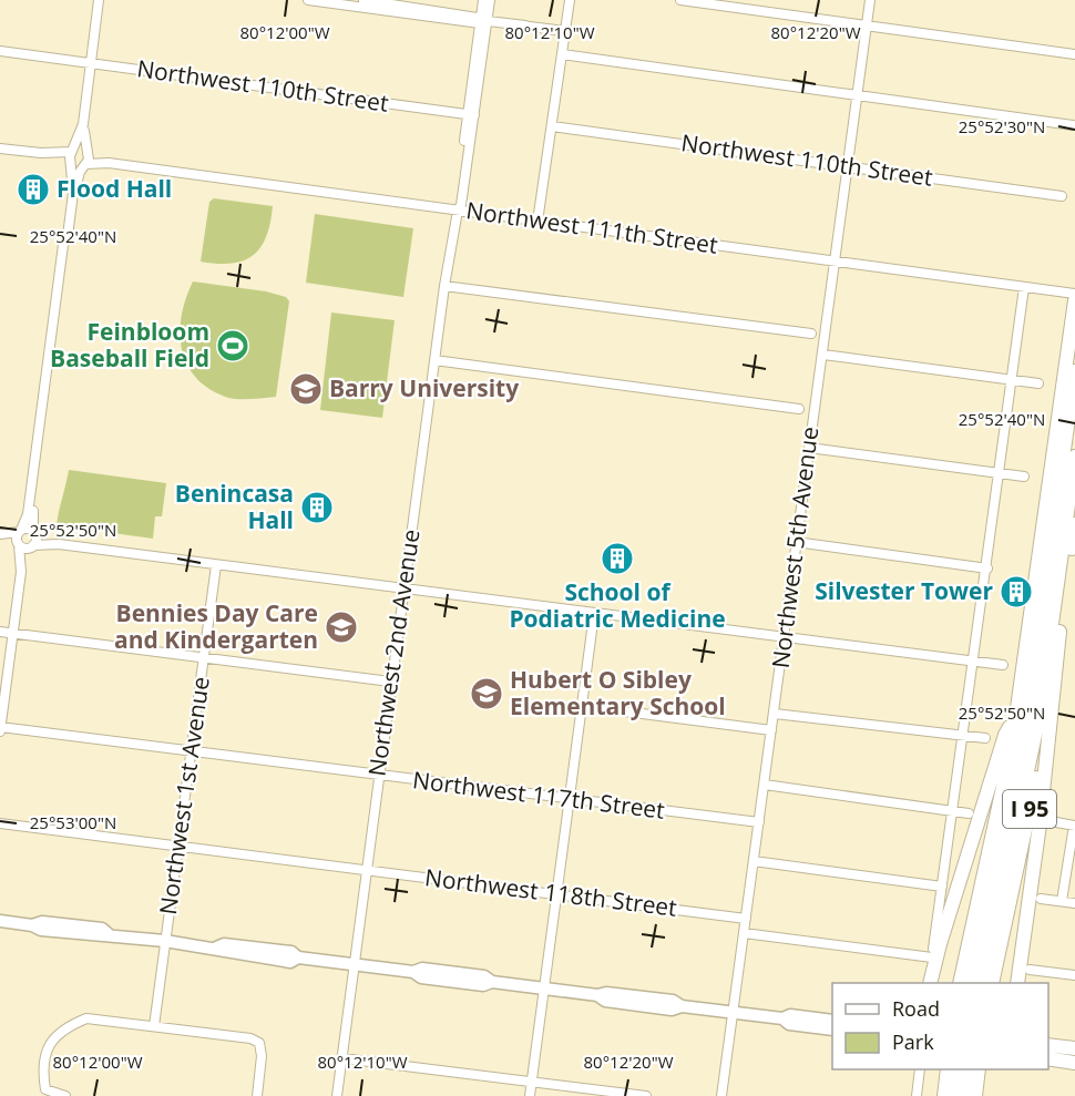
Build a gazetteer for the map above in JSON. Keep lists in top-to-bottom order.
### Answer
{
  "streets": {
    "highway": ["I 95"],
    "street": [
      "Northwest 110th Street",
      "Northwest 111th Street",
      "Northwest 5th Avenue",
      "Northwest 2nd Avenue",
      "Northwest 1st Avenue",
      "Northwest 117th Street",
      "Northwest 118th Street"
    ]
  },
  "crossings": [
    ["Northwest 110th Street", "Northwest 5th Avenue"],
    ["Northwest 110th Street", "Northwest 2nd Avenue"],
    ["Northwest 111th Street", "Northwest 5th Avenue"],
    ["Northwest 111th Street", "Northwest 2nd Avenue"],
    ["Northwest 5th Avenue", "Northwest 117th Street"],
    ["Northwest 5th Avenue", "Northwest 118th Street"],
    ["Northwest 2nd Avenue", "Northwest 117th Street"],
    ["Northwest 2nd Avenue", "Northwest 118th Street"],
    ["Northwest 1st Avenue", "Northwest 117th Street"],
    ["Northwest 1st Avenue", "Northwest 118th Street"]
  ],
  "places": {
    "building": [
      "Flood Hall",
      "Benincasa Hall",
      "School of Podiatric Medicine",
      "Silvester Tower"
    ],
    "sports": ["Feinbloom Baseball Field"],
    "school or university": ["Barry University", "Bennies Day Care and Kindergarten", "Hubert O Sibley Elementary School"]
  },
  "legend": ["Road", "Park"],
  "coordinates": [
    "80°12'00\"W",
    "80°12'10\"W",
    "80°12'20\"W",
    "25°52'30\"N",
    "25°52'40\"N",
    "25°52'50\"N",
    "25°53'00\"N"
  ]
}
